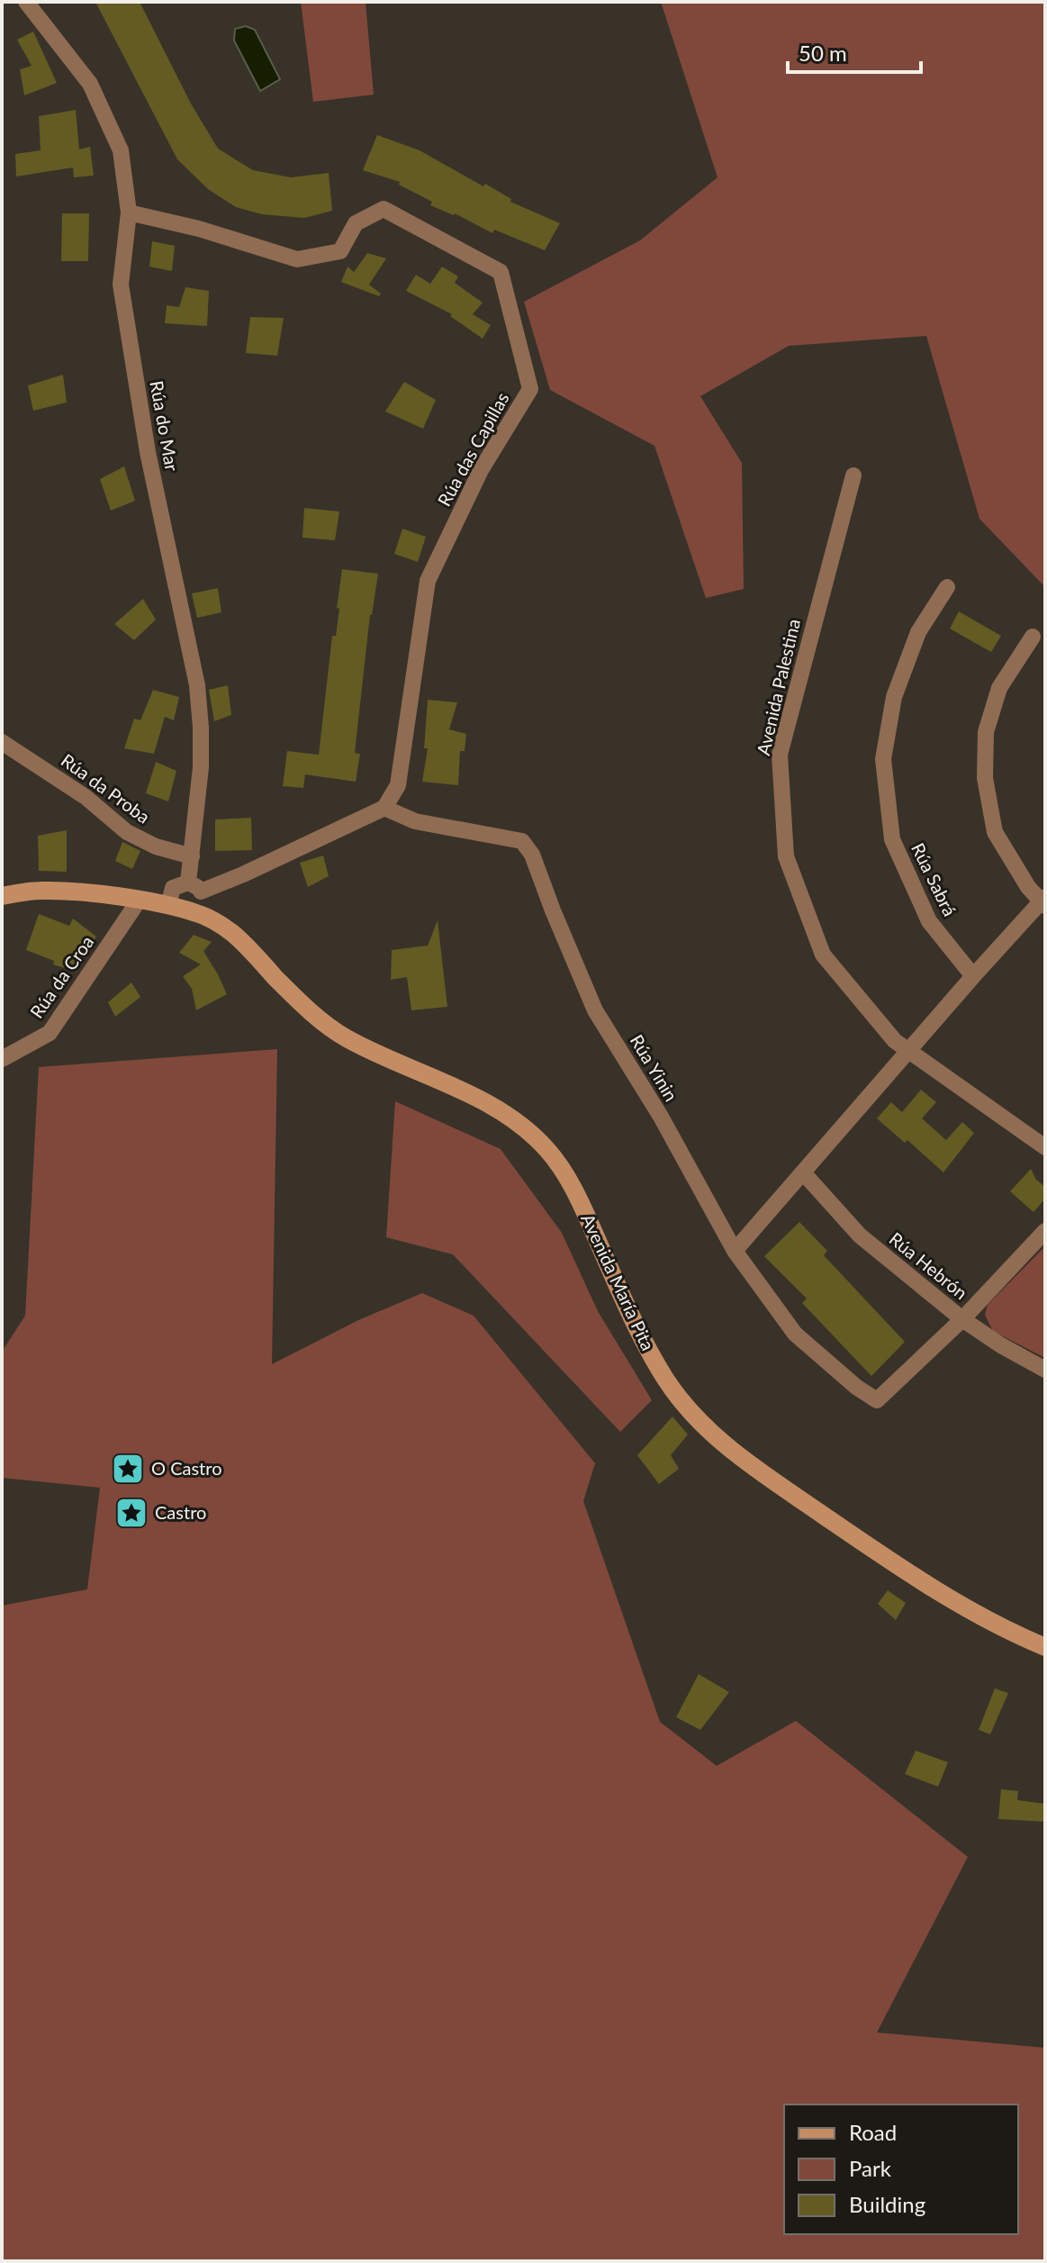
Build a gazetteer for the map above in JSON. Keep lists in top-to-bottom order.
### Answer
{
  "streets": {
    "main road": ["Avenida María Pita"],
    "street": [
      "Rúa do Mar",
      "Rúa das Capillas",
      "Avenida Palestina",
      "Rúa da Proba",
      "Rúa Sabrá",
      "Rúa da Croa",
      "Rúa Yinin",
      "Rúa Hebrón"
    ]
  },
  "crossings": [
    ["Rúa do Mar", "Rúa das Capillas"],
    ["Rúa do Mar", "Rúa da Proba"],
    ["Rúa do Mar", "Avenida María Pita"],
    ["Rúa das Capillas", "Rúa Yinin"],
    ["Rúa da Croa", "Avenida María Pita"],
    ["Rúa Yinin", "Rúa Hebrón"]
  ],
  "places": {
    "place": ["O Castro", "Castro"]
  },
  "legend": ["Road", "Park", "Building"],
  "scale_bar": "50 m"
}
